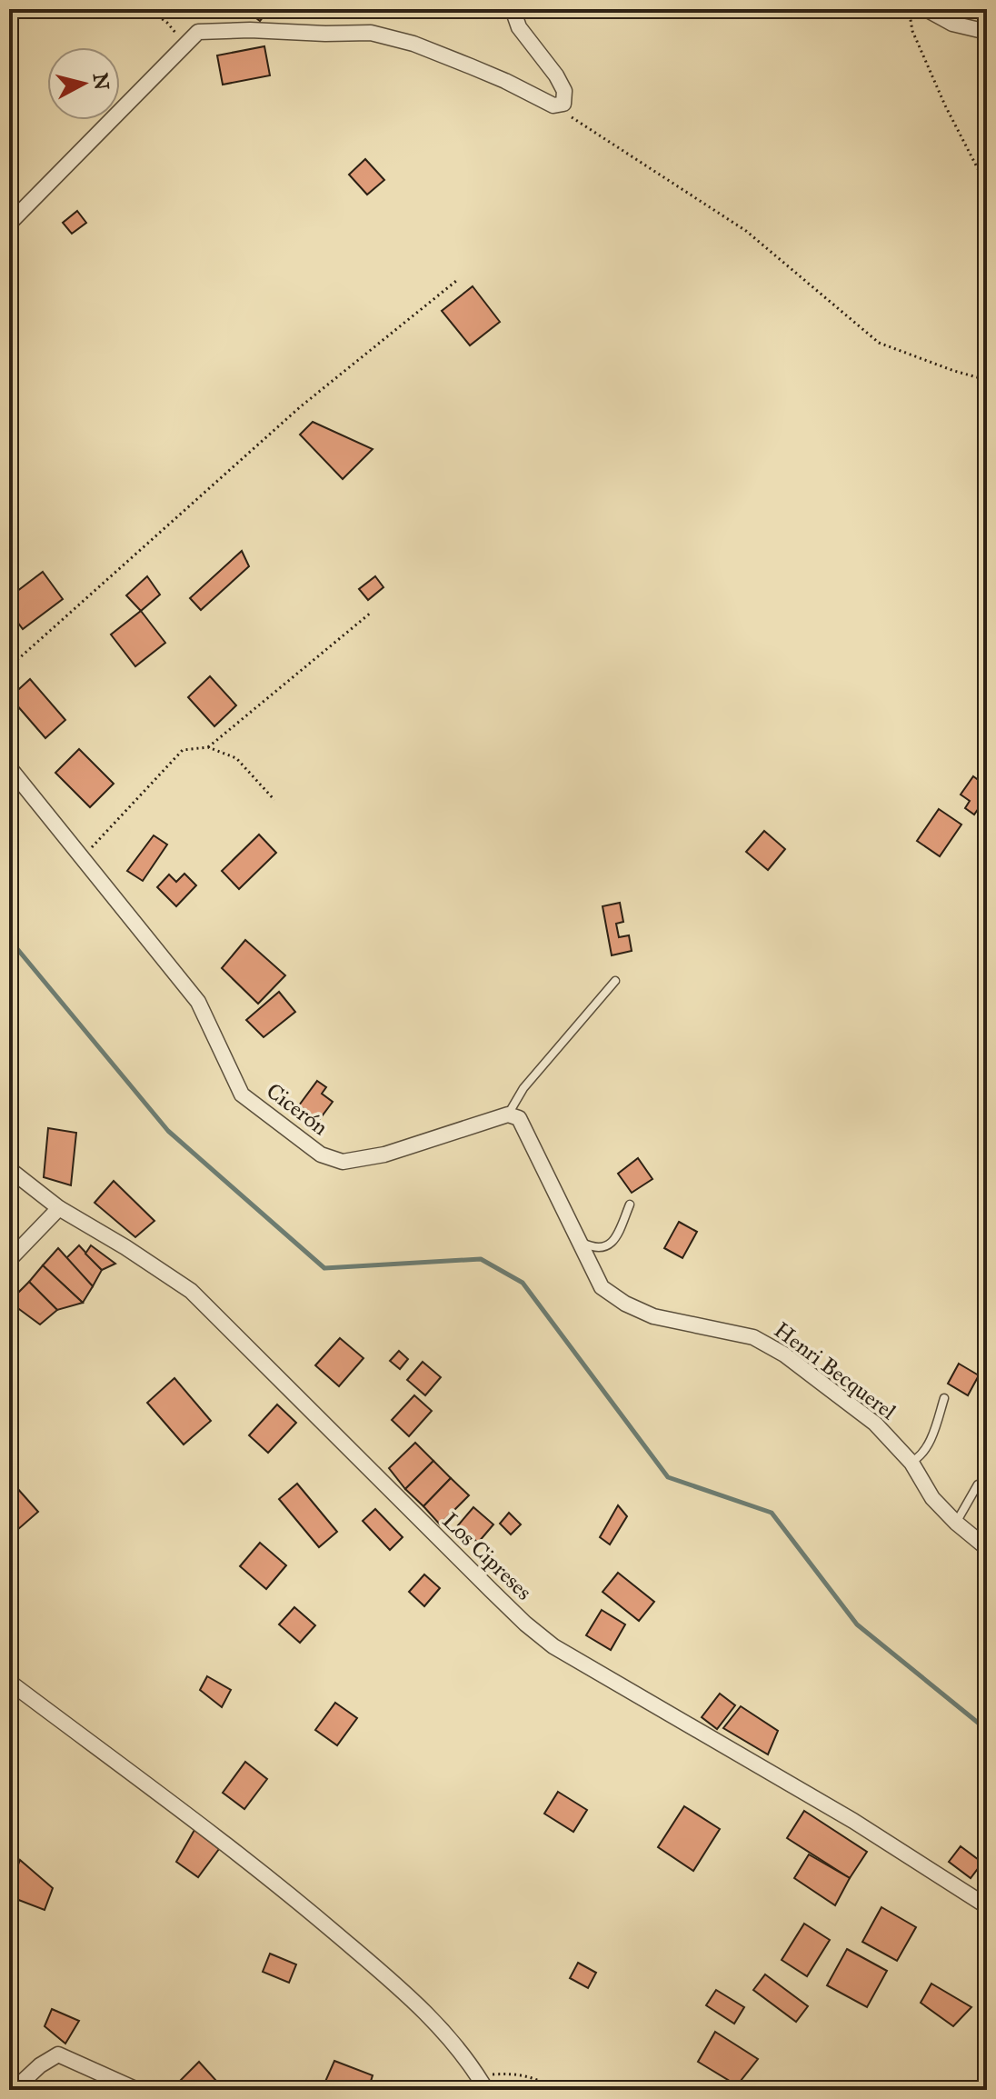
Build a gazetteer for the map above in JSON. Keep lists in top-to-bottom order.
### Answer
{
  "streets": {
    "street": ["Cicerón", "Henri Becquerel", "Los Cipreses"]
  },
  "north": "right"
}
